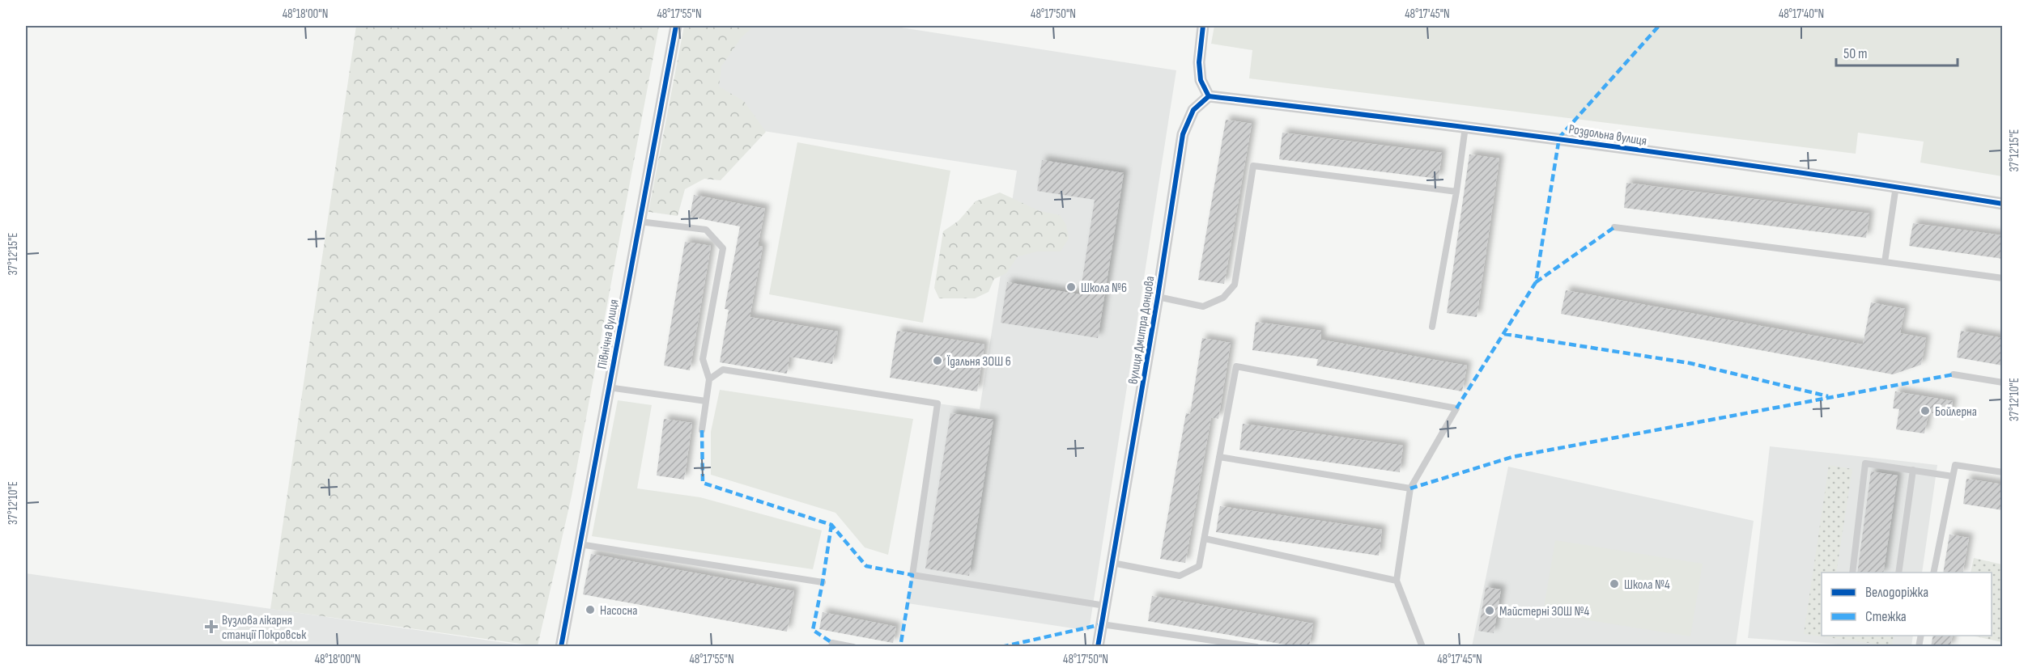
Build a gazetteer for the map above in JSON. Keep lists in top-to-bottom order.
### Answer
{
  "streets": {
    "street": ["Роздольна вулиця", "вулиця Дмитра Донцова", "Північна вулиця"]
  },
  "crossings": [
    ["Роздольна вулиця", "вулиця Дмитра Донцова"]
  ],
  "places": {
    "other": [
      "Школа №6",
      "Їдальня ЗОШ 6",
      "Бойлерна",
      "Школа №4",
      "Насосна",
      "Майстерні ЗОШ №4"
    ],
    "health": ["Вузлова лікарня станції Покровськ"]
  },
  "legend": ["Велодоріжка", "Стежка"],
  "scale_bar": "50 m",
  "coordinates": [
    "48°18'00\"N",
    "48°17'55\"N",
    "48°17'50\"N",
    "48°17'45\"N",
    "48°17'40\"N",
    "37°12'15\"E",
    "37°12'10\"E"
  ]
}
